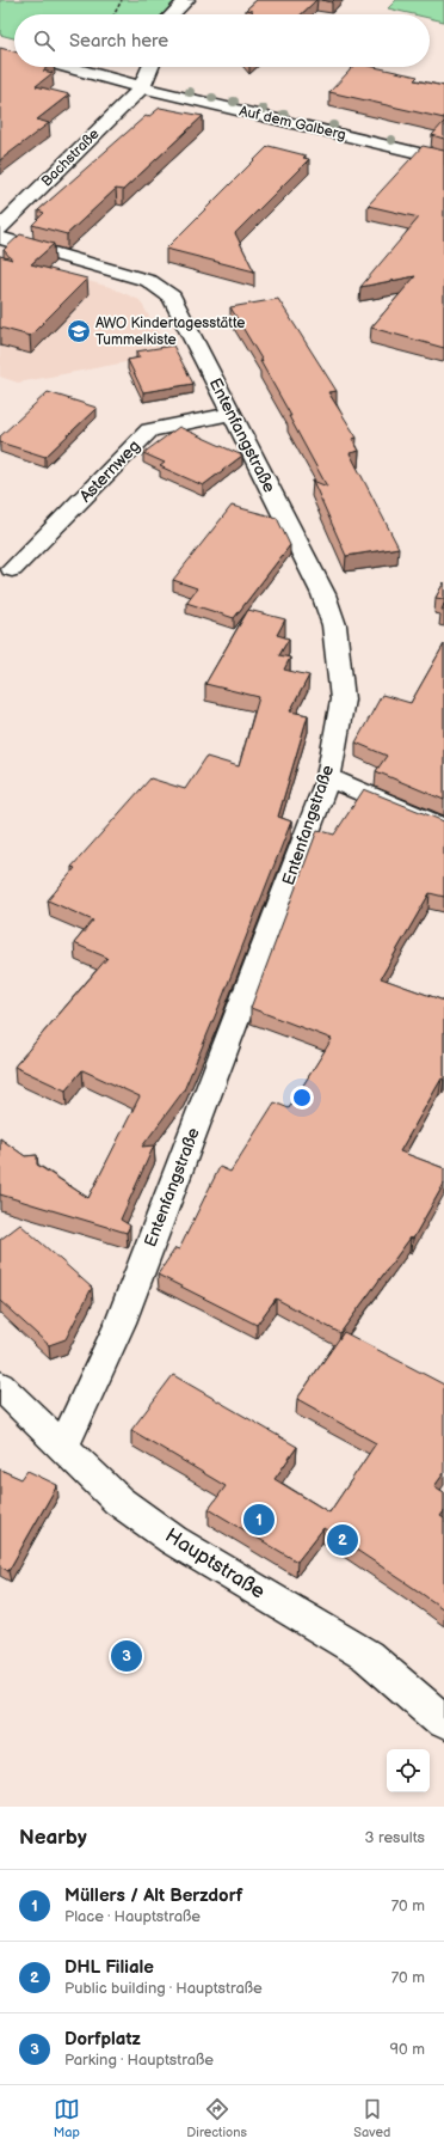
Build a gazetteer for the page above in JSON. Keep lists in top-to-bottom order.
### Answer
{
  "streets": {
    "street": [
      "Auf dem Galberg",
      "Bachstraße",
      "Entenfangstraße",
      "Asternweg",
      "Hauptstraße"
    ]
  },
  "crossings": [
    ["Auf dem Galberg", "Bachstraße"],
    ["Entenfangstraße", "Asternweg"],
    ["Entenfangstraße", "Hauptstraße"]
  ],
  "places": {
    "school or university": ["AWO Kindertagesstätte Tummelkiste"]
  },
  "page": {
    "search": "Search here",
    "pins": ["1", "2", "3"],
    "heading": ["Nearby", "3 results"],
    "list": [
      {
        "mark": "1",
        "name": "Müllers / Alt Berzdorf",
        "note": "Place · Hauptstraße",
        "value": "70 m"
      },
      {
        "mark": "2",
        "name": "DHL Filiale",
        "note": "Public building · Hauptstraße",
        "value": "70 m"
      },
      {
        "mark": "3",
        "name": "Dorfplatz",
        "note": "Parking · Hauptstraße",
        "value": "90 m"
      }
    ],
    "nav": ["Map", "Directions", "Saved"]
  }
}
